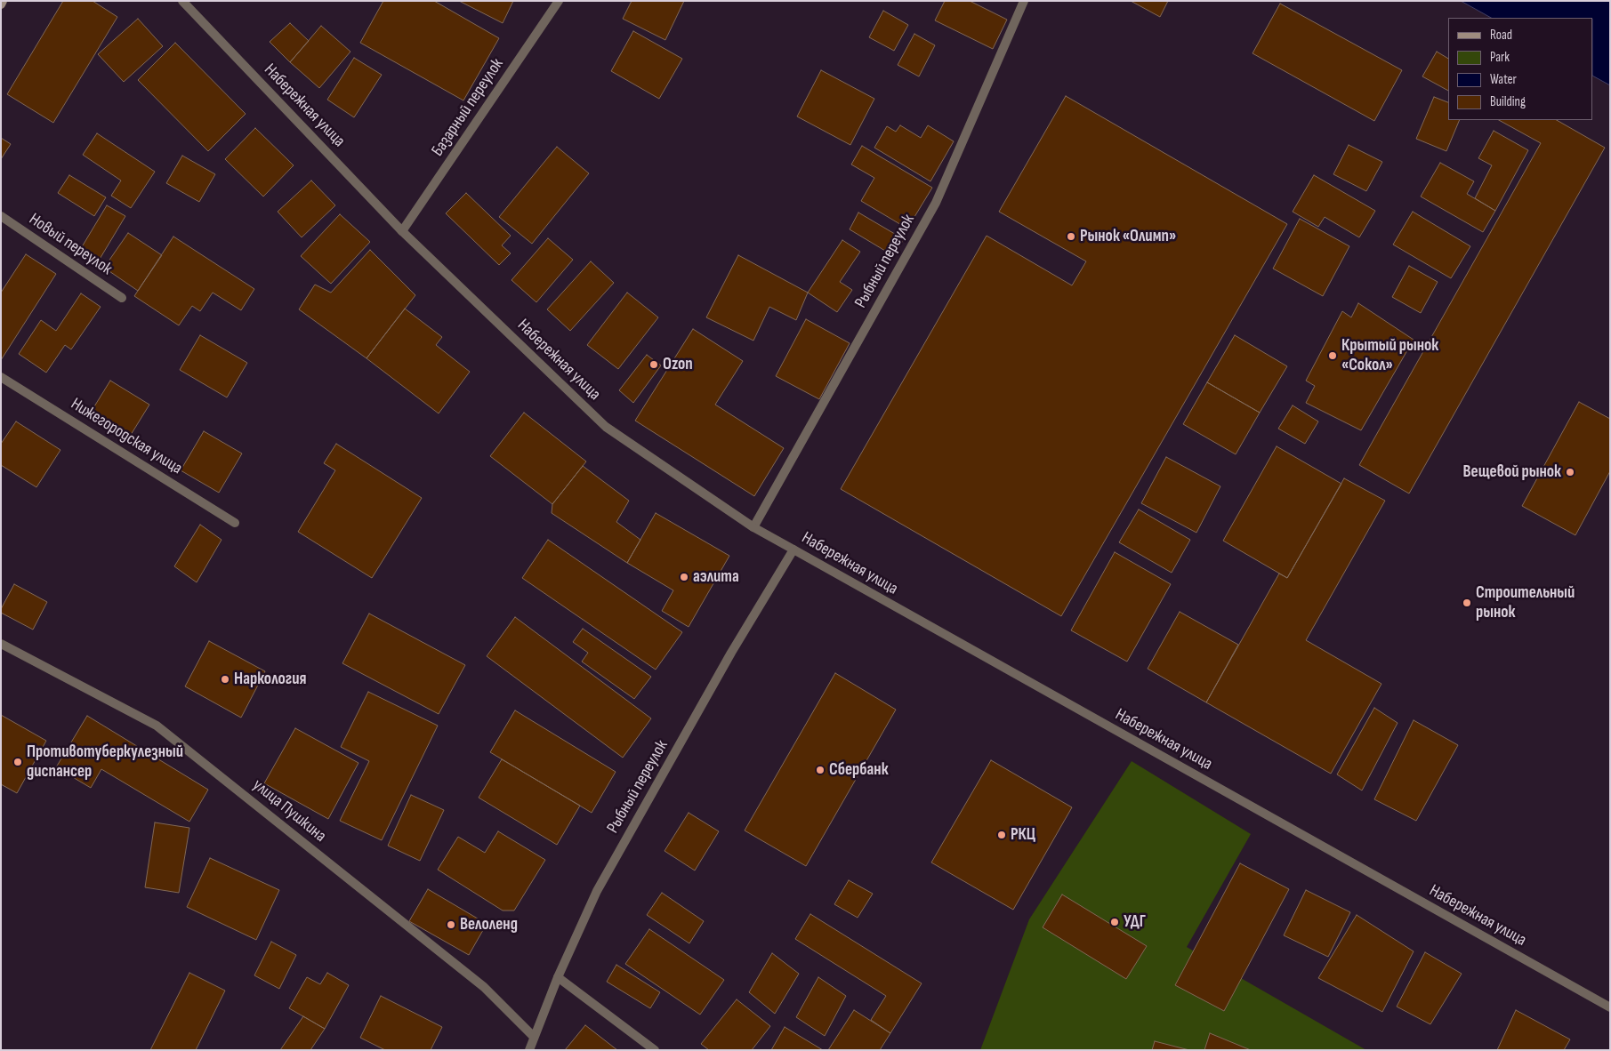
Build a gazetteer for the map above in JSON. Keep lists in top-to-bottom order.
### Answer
{
  "streets": {
    "street": [
      "Набережная улица",
      "Базарный переулок",
      "Новый переулок",
      "Рыбный переулок",
      "Нижегородская улица",
      "улица Пушкина"
    ]
  },
  "crossings": [
    ["Набережная улица", "Базарный переулок"],
    ["Набережная улица", "Рыбный переулок"],
    ["Рыбный переулок", "улица Пушкина"]
  ],
  "places": [
    "Рынок «Олимп»",
    "Крытый рынок «Сокол»",
    "Ozon",
    "Вещевой рынок",
    "аэлита",
    "Строительный рынок",
    "Наркология",
    "Противотуберкулезный диспансер",
    "Сбербанк",
    "РКЦ",
    "УДГ",
    "Велоленд"
  ],
  "legend": [
    "Road",
    "Park",
    "Water",
    "Building"
  ]
}
